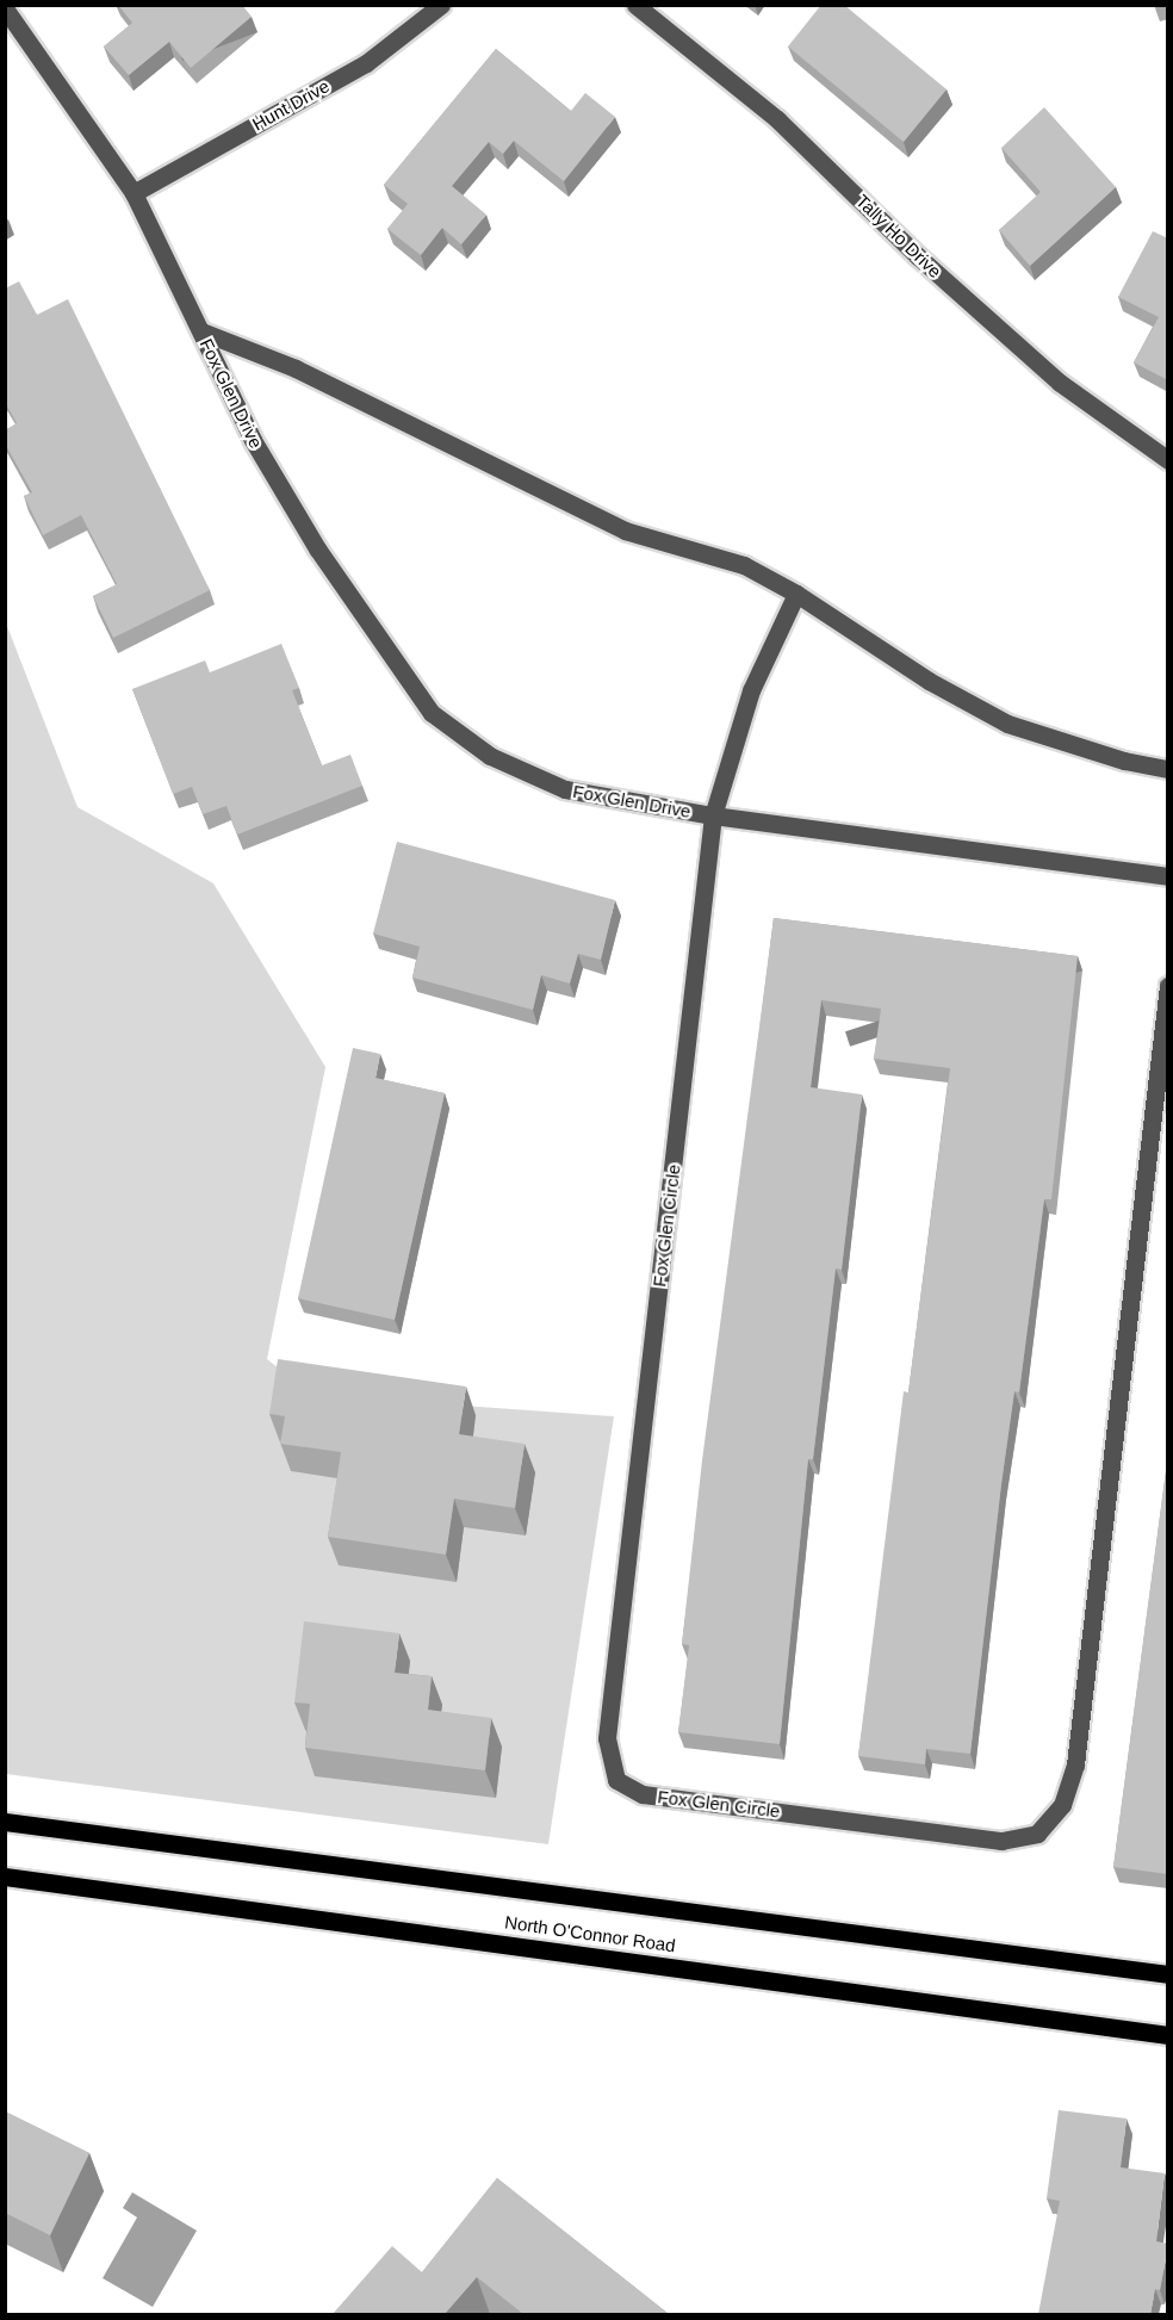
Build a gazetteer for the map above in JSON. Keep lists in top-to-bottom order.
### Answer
{
  "streets": {
    "main road": ["North O'Connor Road"],
    "street": [
      "Hunt Drive",
      "Tally Ho Drive",
      "Fox Glen Drive",
      "Fox Glen Circle"
    ]
  },
  "crossings": [
    ["Hunt Drive", "Fox Glen Drive"],
    ["Fox Glen Drive", "Fox Glen Circle"]
  ]
}
